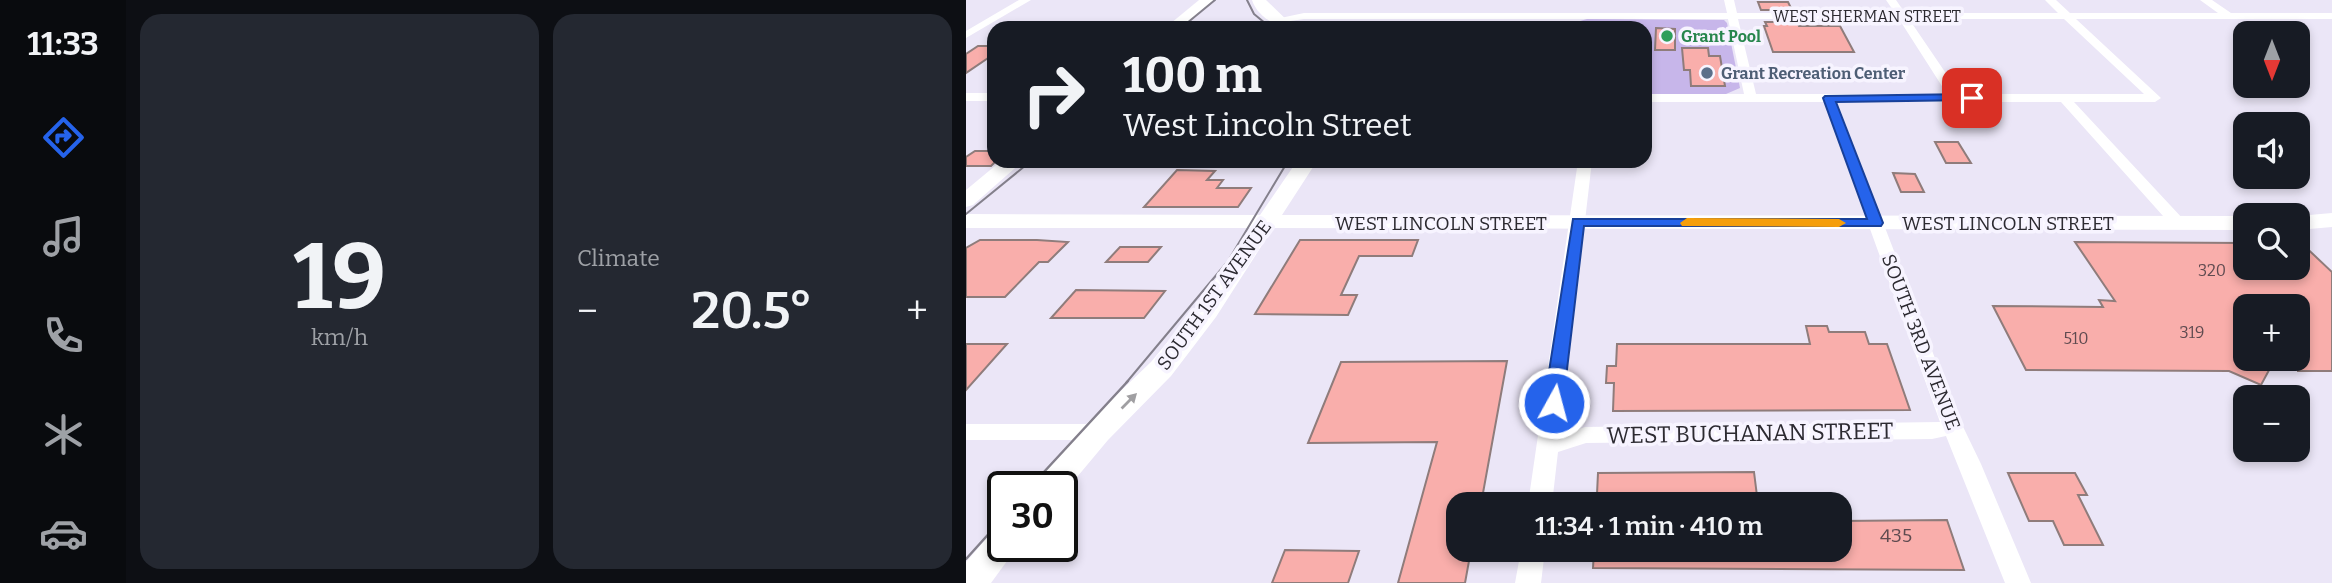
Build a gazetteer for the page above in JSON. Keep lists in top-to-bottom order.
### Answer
{
  "streets": {
    "main road": ["WEST LINCOLN STREET", "SOUTH 1ST AVENUE"],
    "street": ["WEST SHERMAN STREET", "SOUTH 3RD AVENUE", "WEST BUCHANAN STREET"]
  },
  "crossings": [
    ["WEST LINCOLN STREET", "SOUTH 1ST AVENUE"],
    ["WEST LINCOLN STREET", "SOUTH 3RD AVENUE"],
    ["SOUTH 3RD AVENUE", "WEST BUCHANAN STREET"]
  ],
  "one_way": ["SOUTH 1ST AVENUE"],
  "places": ["Grant Pool", "Grant Recreation Center"],
  "house_numbers": [
    "320",
    "319",
    "510",
    "435"
  ],
  "north": "bottom",
  "page": {
    "tabs": "11:33",
    "tile": [
      ["19", "km/h"],
      "Climate"
    ],
    "map_buttons": ["+", "−"],
    "turn": ["100 m", "West Lincoln Street"],
    "heat": ["−", "20.5°", "+"],
    "limit": "30",
    "trip": "11:34 · 1 min · 410 m"
  }
}
